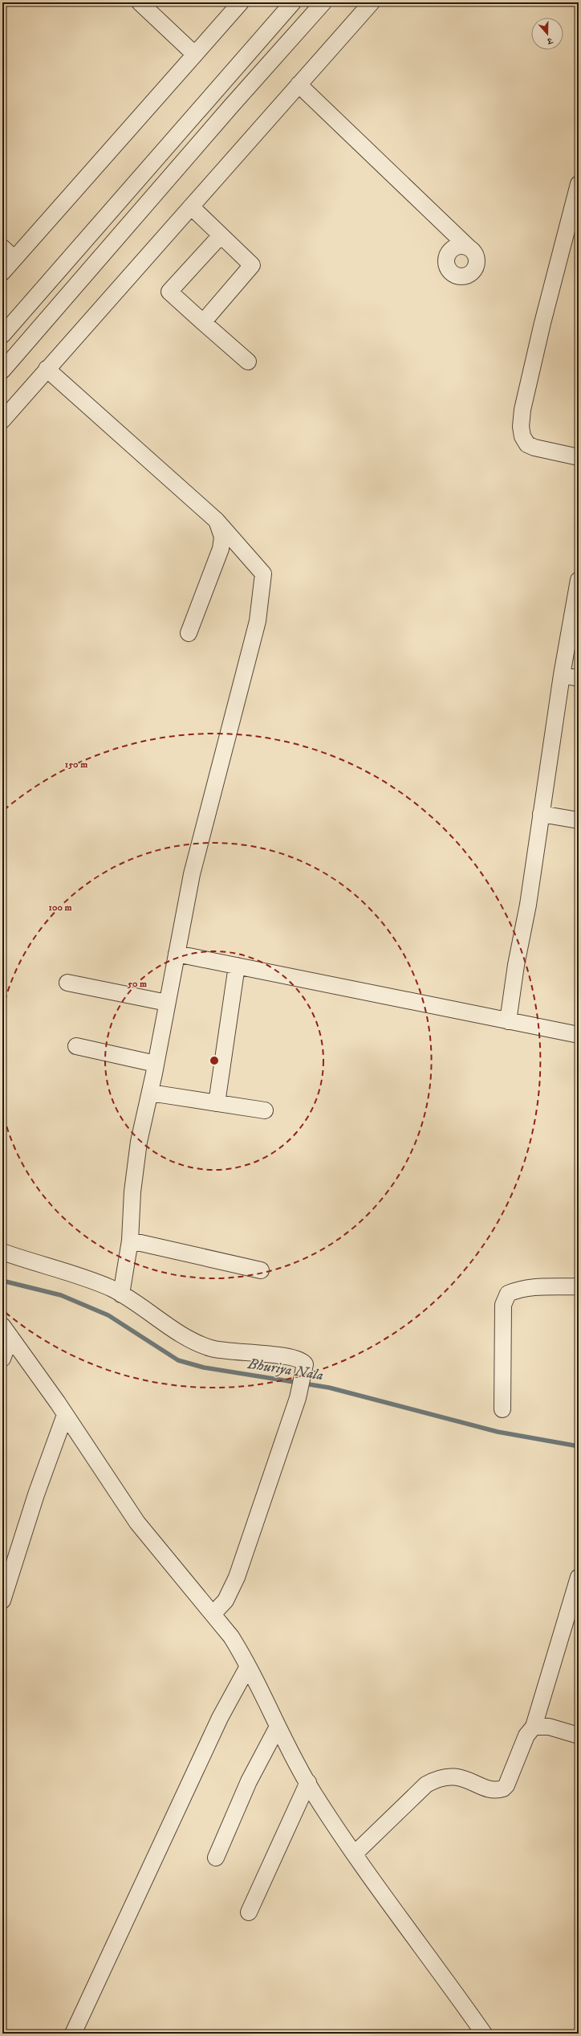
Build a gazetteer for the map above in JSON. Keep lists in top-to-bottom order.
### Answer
{
  "water": ["Bhuriya Nala"],
  "north": "bottom",
  "rings": ["150 m", "100 m", "50 m"]
}
